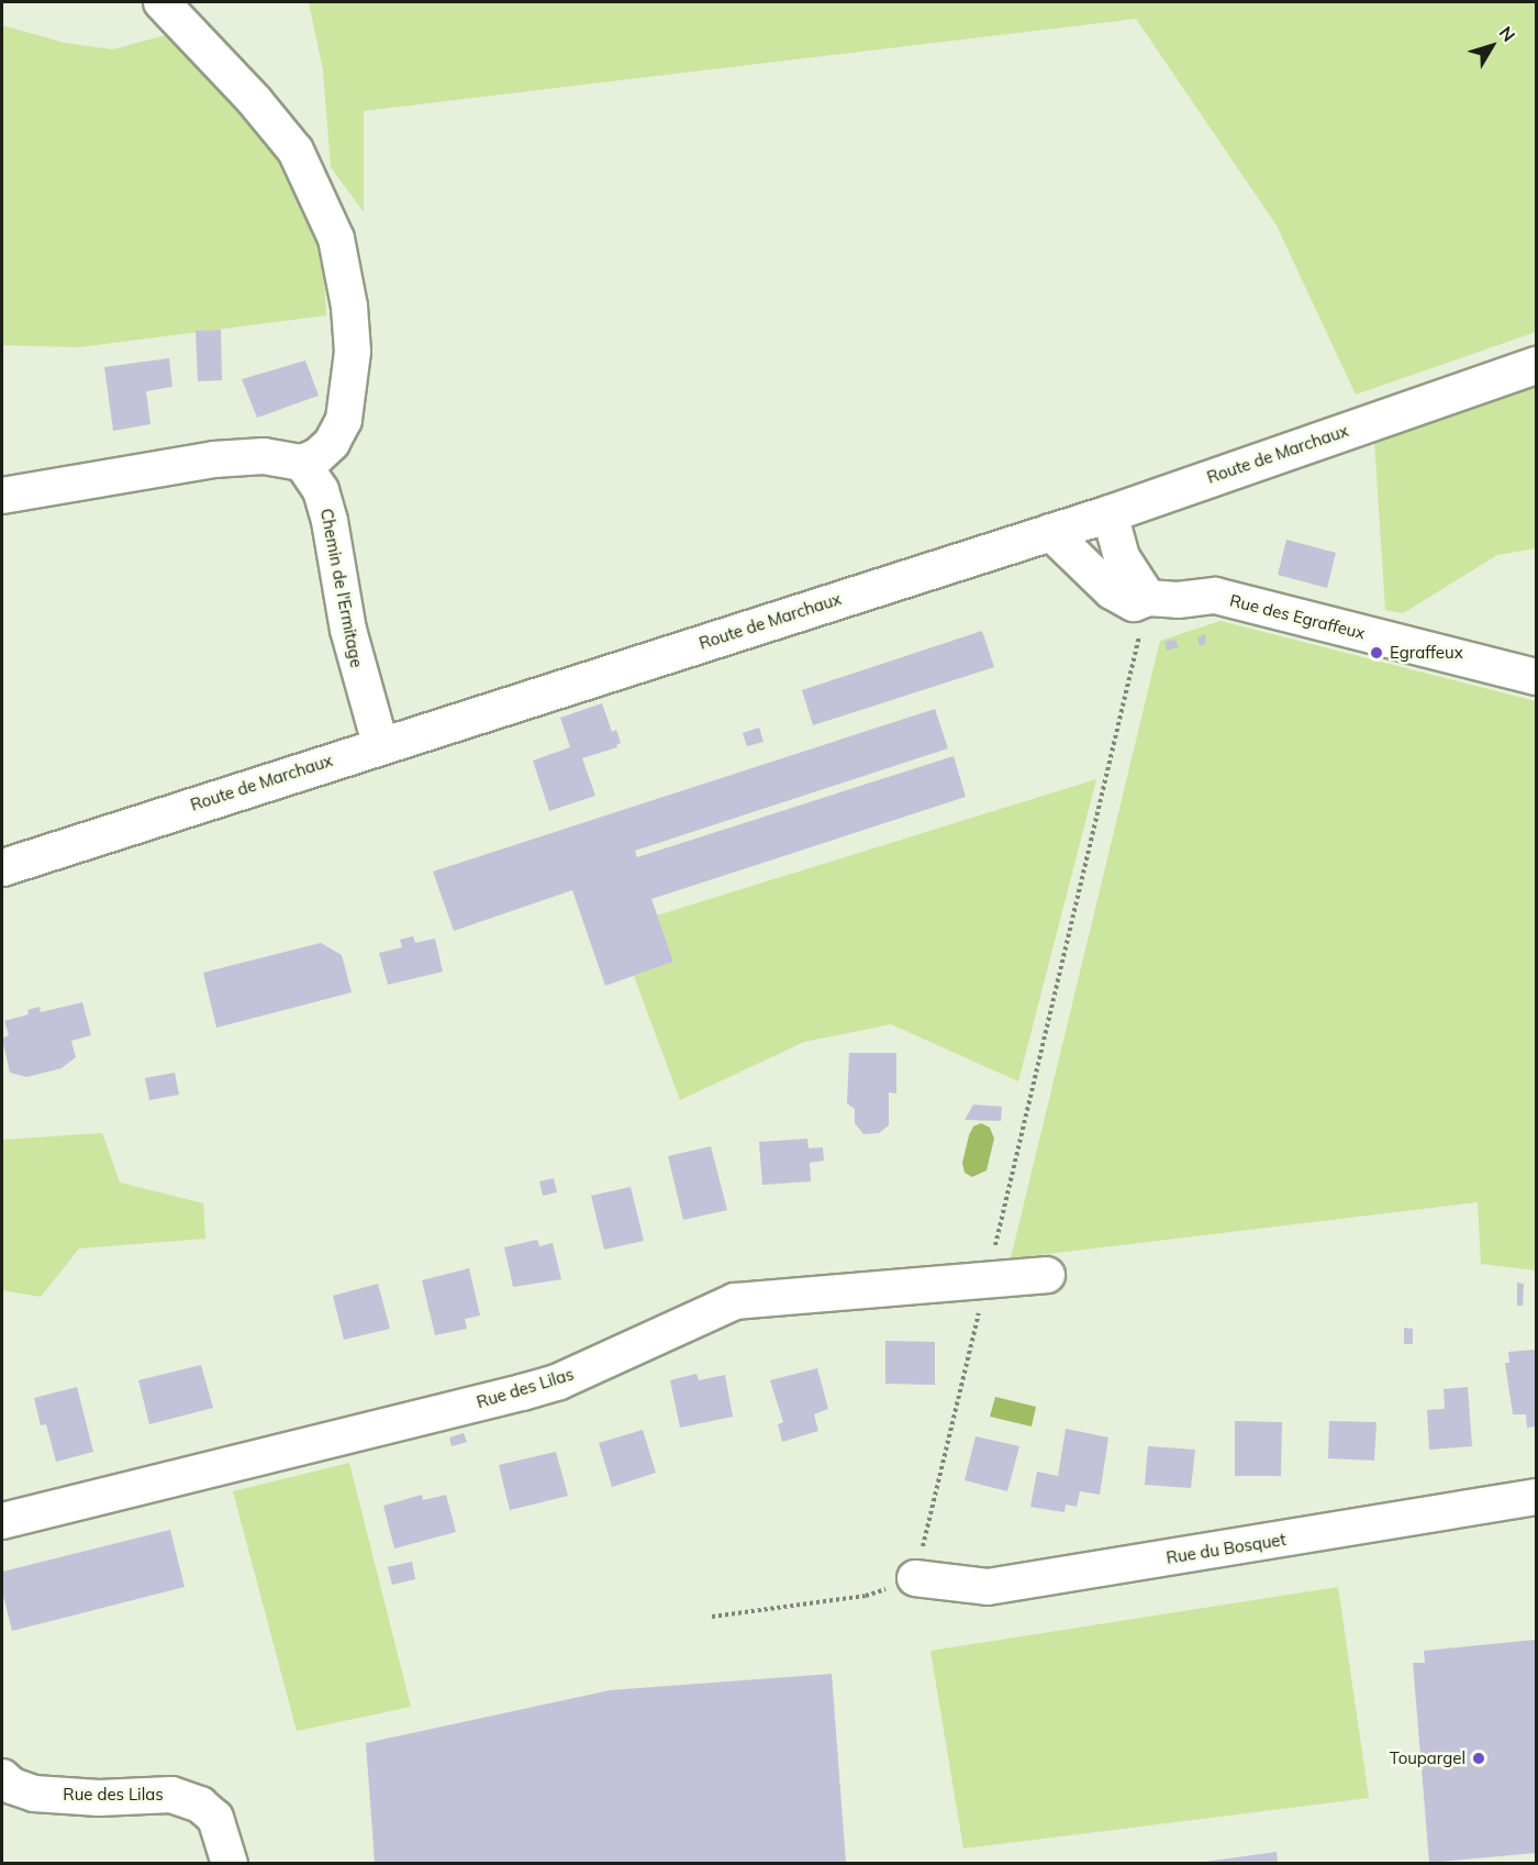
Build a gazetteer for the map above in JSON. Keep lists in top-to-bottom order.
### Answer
{
  "streets": {
    "main road": ["Route de Marchaux"],
    "street": [
      "Chemin de l'Ermitage",
      "Rue des Egraffeux",
      "Rue des Lilas",
      "Rue du Bosquet"
    ]
  },
  "crossings": [
    ["Route de Marchaux", "Chemin de l'Ermitage"],
    ["Route de Marchaux", "Rue des Egraffeux"]
  ],
  "places": ["Egraffeux", "Toupargel"],
  "north": "top right"
}
